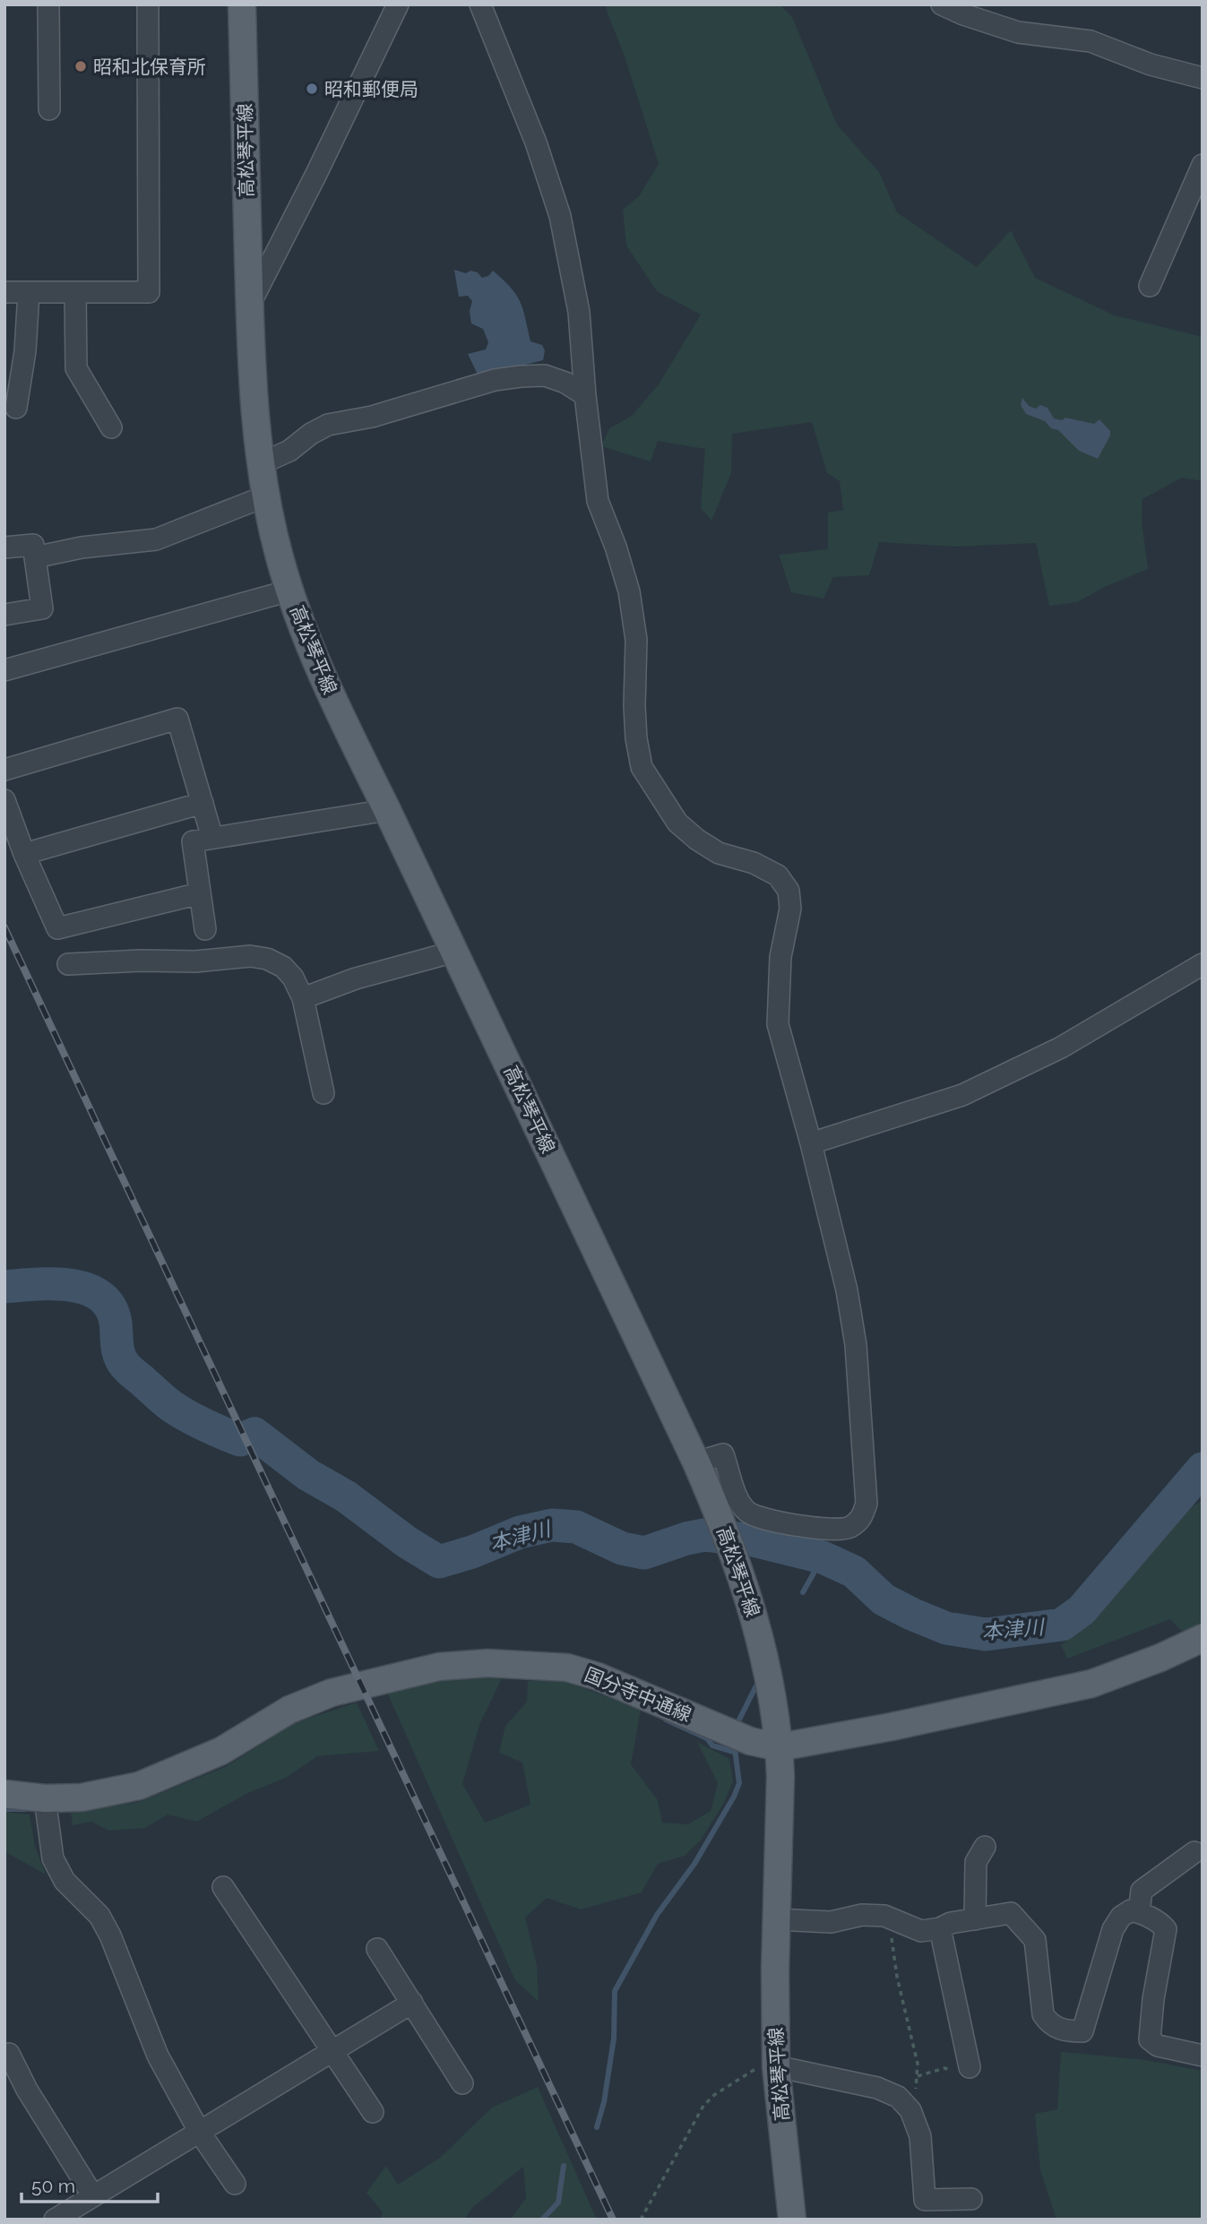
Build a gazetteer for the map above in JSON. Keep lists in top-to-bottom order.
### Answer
{
  "streets": {
    "main road": ["高松琴平線", "国分寺中通線"]
  },
  "crossings": [
    ["高松琴平線", "国分寺中通線"]
  ],
  "water": ["本津川"],
  "places": ["昭和北保育所", "昭和郵便局"],
  "scale_bar": "50 m"
}
